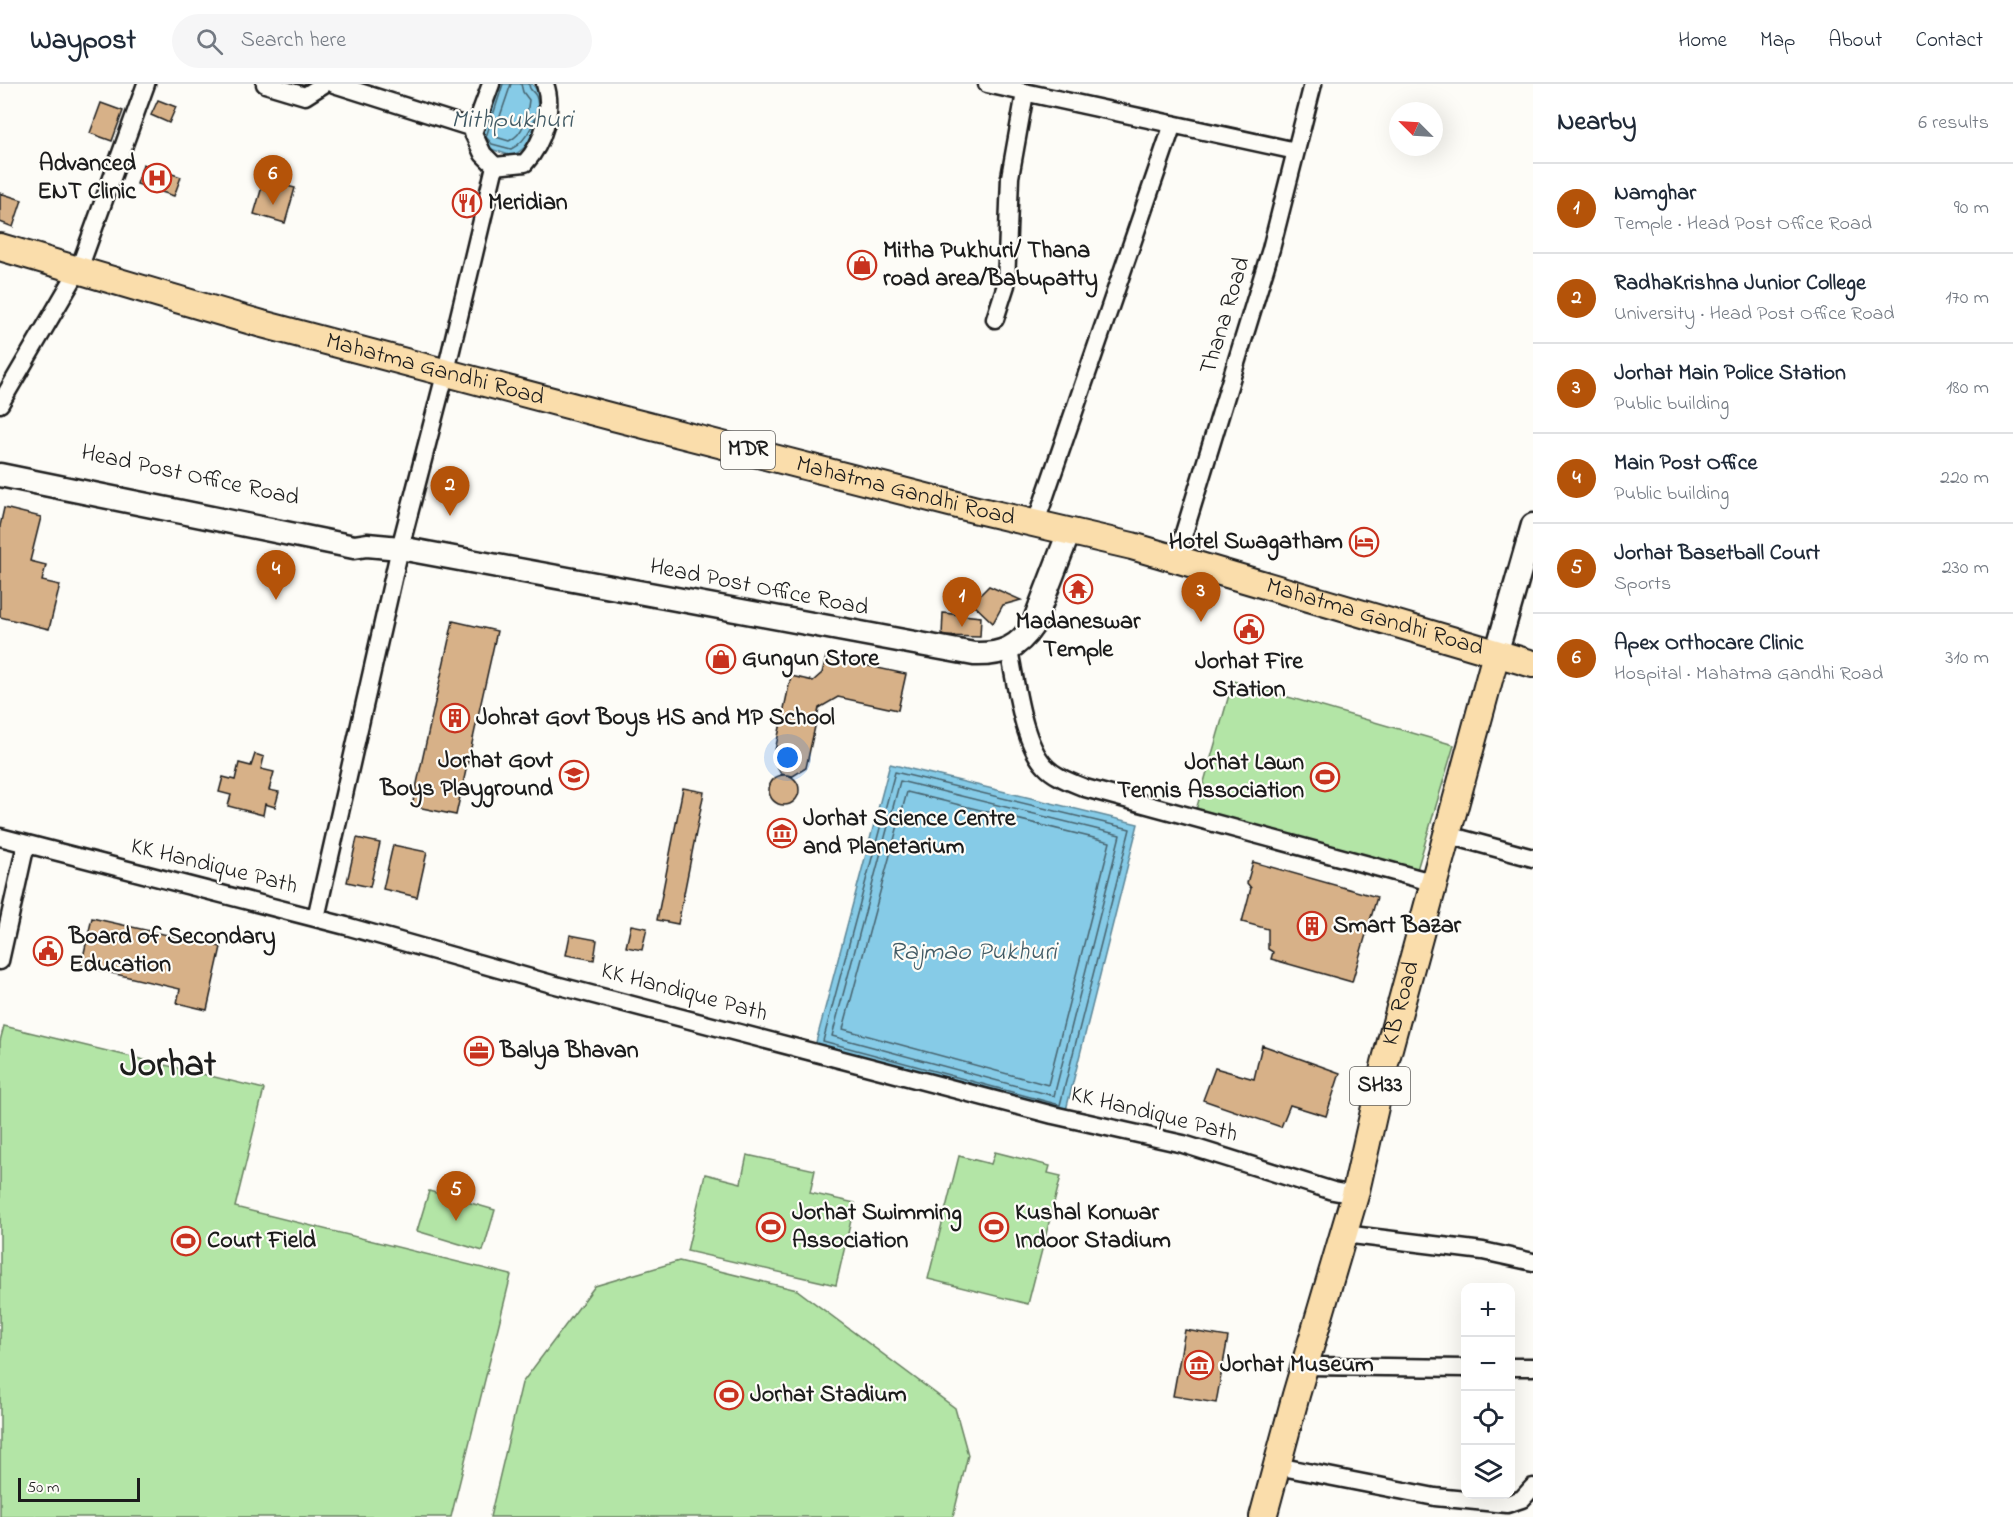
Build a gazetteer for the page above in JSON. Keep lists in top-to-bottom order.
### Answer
{
  "streets": {
    "main road": [
      "Mahatma Gandhi Road",
      "MDR",
      "KB Road",
      "SH33"
    ],
    "street": ["Thana Road", "Head Post Office Road", "KK Handique Path"]
  },
  "crossings": [
    ["Thana Road", "Mahatma Gandhi Road"],
    ["Mahatma Gandhi Road", "KB Road"],
    ["KK Handique Path", "KB Road"]
  ],
  "districts": ["Jorhat"],
  "water": ["Mithpukhuri", "Rajmao Pukhuri"],
  "places": {
    "hospital": ["Advanced ENT Clinic"],
    "restaurant": ["Meridian"],
    "shop": ["Mitha Pukhuri/ Thana road area/Babupatty", "Gungun Store"],
    "hotel": ["Hotel Swagatham"],
    "temple": ["Madaneswar Temple"],
    "public building": ["Jorhat Fire Station", "Board of Secondary Education"],
    "building": ["Johrat Govt Boys HS and MP School", "Smart Bazar"],
    "school or university": ["Jorhat Govt Boys Playground"],
    "sports": [
      "Jorhat Lawn Tennis Association",
      "Jorhat Swimming Association",
      "Kushal Konwar Indoor Stadium",
      "Court Field",
      "Jorhat Stadium"
    ],
    "museum": ["Jorhat Science Centre and Planetarium", "Jorhat Museum"],
    "office": ["Balya Bhavan"]
  },
  "scale_bar": "50 m",
  "north": "top left",
  "page": {
    "header": "Waypost",
    "search": "Search here",
    "nav": [
      "Home",
      "Map",
      "About",
      "Contact"
    ],
    "heading": ["Nearby", "6 results"],
    "pins": [
      "6",
      "2",
      "4",
      "3",
      "1",
      "5"
    ],
    "list": [
      {
        "mark": "1",
        "name": "Namghar",
        "note": "Temple · Head Post Office Road",
        "value": "90 m"
      },
      {
        "mark": "2",
        "name": "RadhaKrishna Junior College",
        "note": "University · Head Post Office Road",
        "value": "170 m"
      },
      {
        "mark": "3",
        "name": "Jorhat Main Police Station",
        "note": "Public building",
        "value": "180 m"
      },
      {
        "mark": "4",
        "name": "Main Post Office",
        "note": "Public building",
        "value": "220 m"
      },
      {
        "mark": "5",
        "name": "Jorhat Basetball Court",
        "note": "Sports",
        "value": "230 m"
      },
      {
        "mark": "6",
        "name": "Apex Orthocare Clinic",
        "note": "Hospital · Mahatma Gandhi Road",
        "value": "310 m"
      }
    ],
    "map_buttons": ["+", "−"],
    "scale": "50 m"
  }
}
